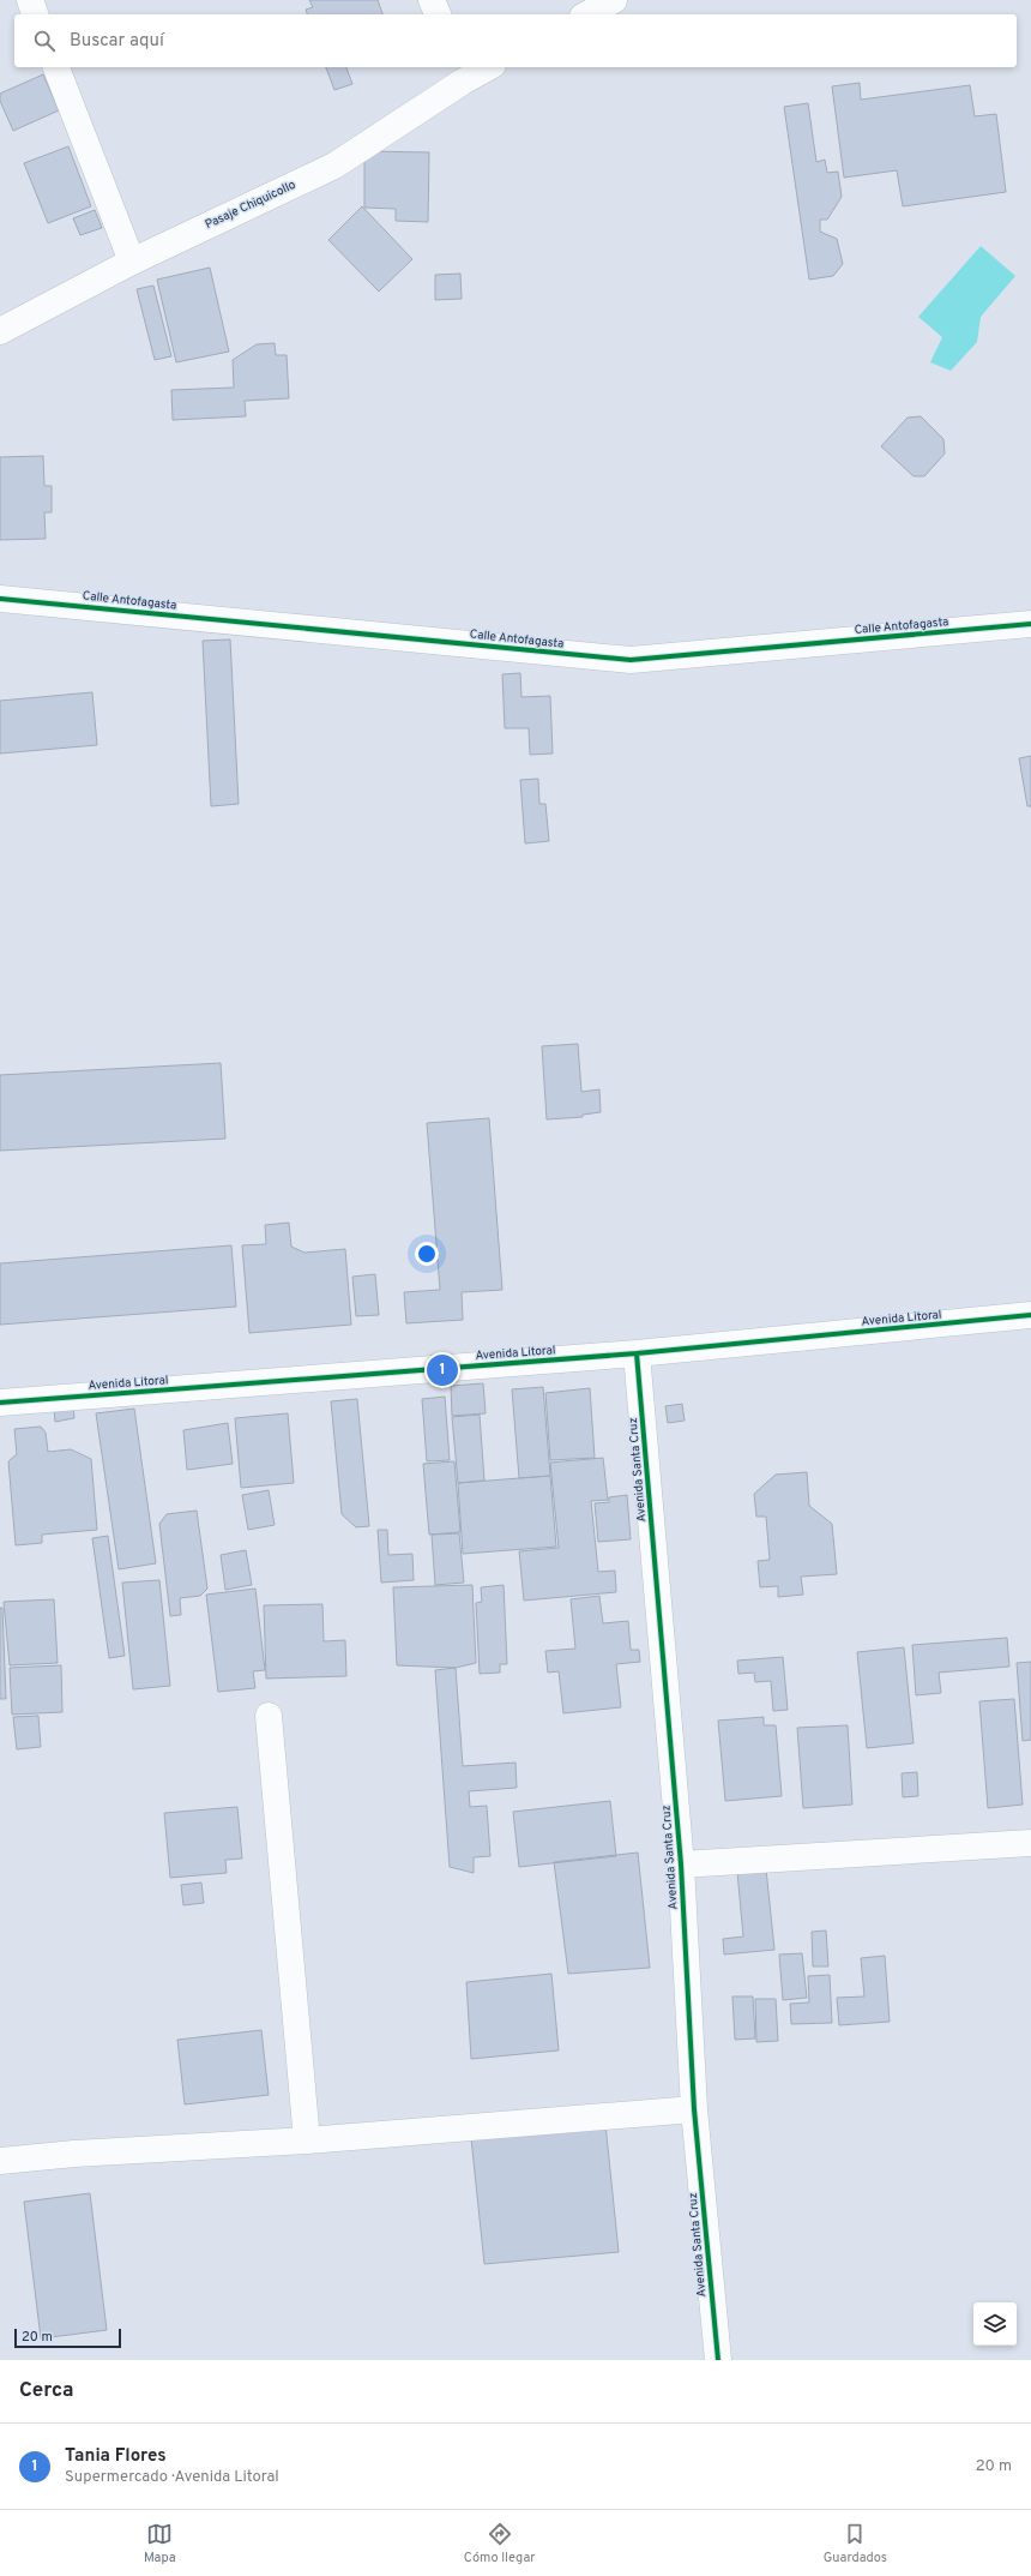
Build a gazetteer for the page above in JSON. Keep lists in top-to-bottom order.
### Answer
{
  "streets": {
    "street": [
      "Pasaje Chiquicollo",
      "Calle Antofagasta",
      "Avenida Litoral",
      "Avenida Santa Cruz"
    ]
  },
  "crossings": [
    ["Avenida Litoral", "Avenida Santa Cruz"]
  ],
  "scale_bar": "20 m",
  "page": {
    "search": "Buscar aquí",
    "pins": "1",
    "scale": "20 m",
    "heading": "Cerca",
    "list": [
      {
        "mark": "1",
        "name": "Tania Flores",
        "note": "Supermercado · Avenida Litoral",
        "value": "20 m"
      }
    ],
    "nav": ["Mapa", "Cómo llegar", "Guardados"]
  }
}
